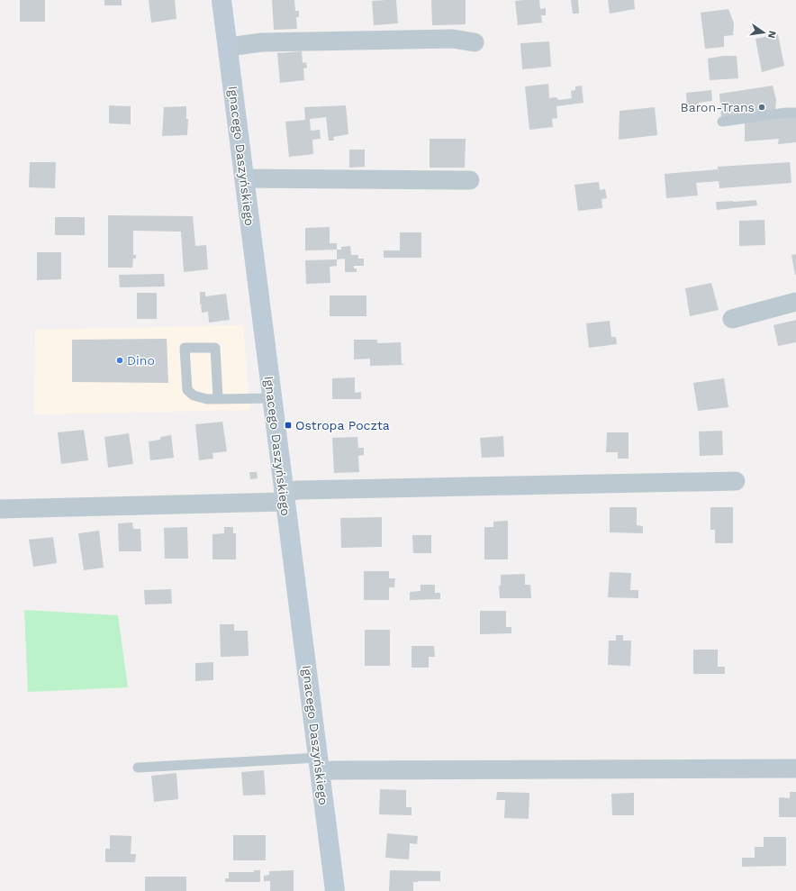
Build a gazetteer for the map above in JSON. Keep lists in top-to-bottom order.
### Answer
{
  "streets": {
    "main road": ["Ignacego Daszyńskiego"]
  },
  "places": {
    "other": ["Baron-Trans", "Dino"],
    "transit": ["Ostropa Poczta"]
  },
  "north": "right"
}
